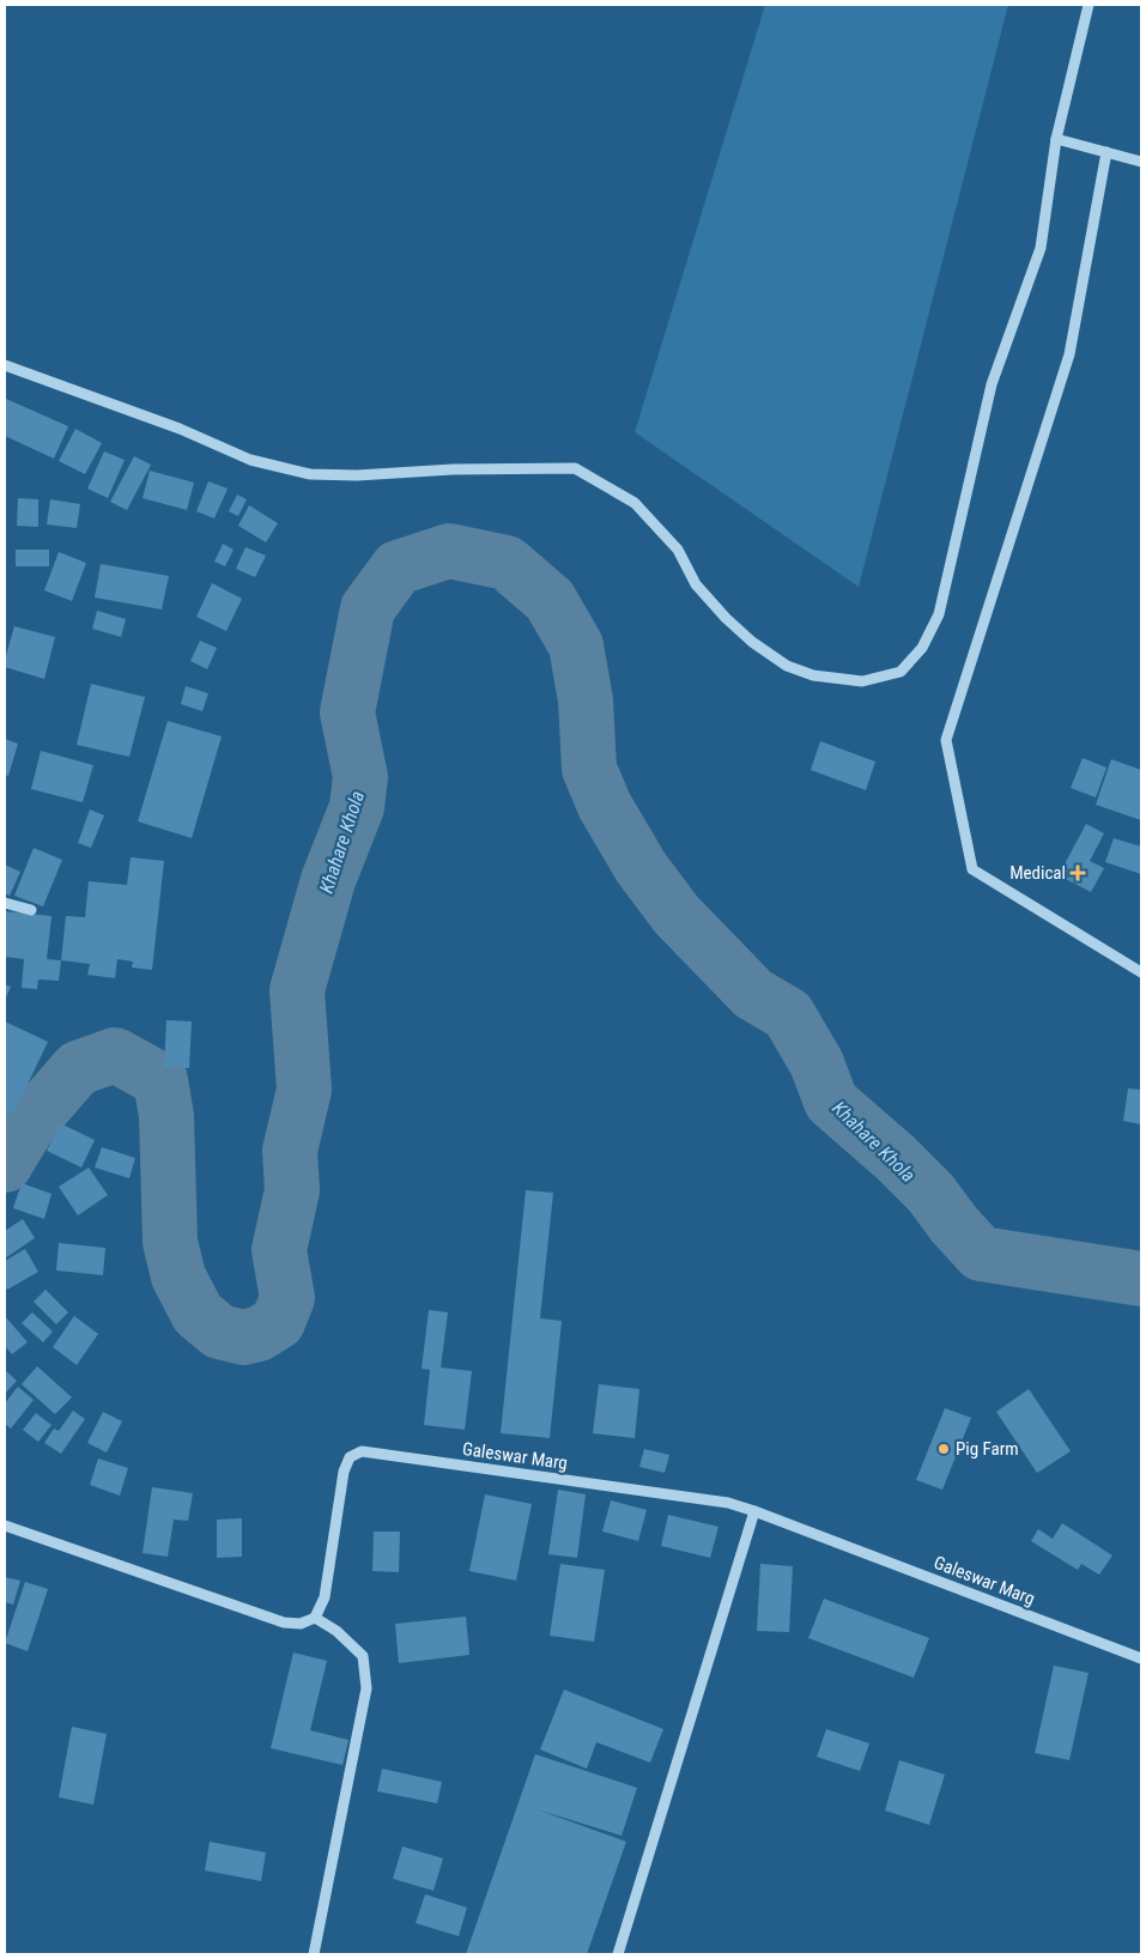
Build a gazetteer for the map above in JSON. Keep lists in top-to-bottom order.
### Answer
{
  "streets": {
    "street": ["Galeswar Marg"]
  },
  "water": ["Khahare Khola"],
  "places": {
    "health": ["Medical"],
    "other": ["Pig Farm"]
  }
}
